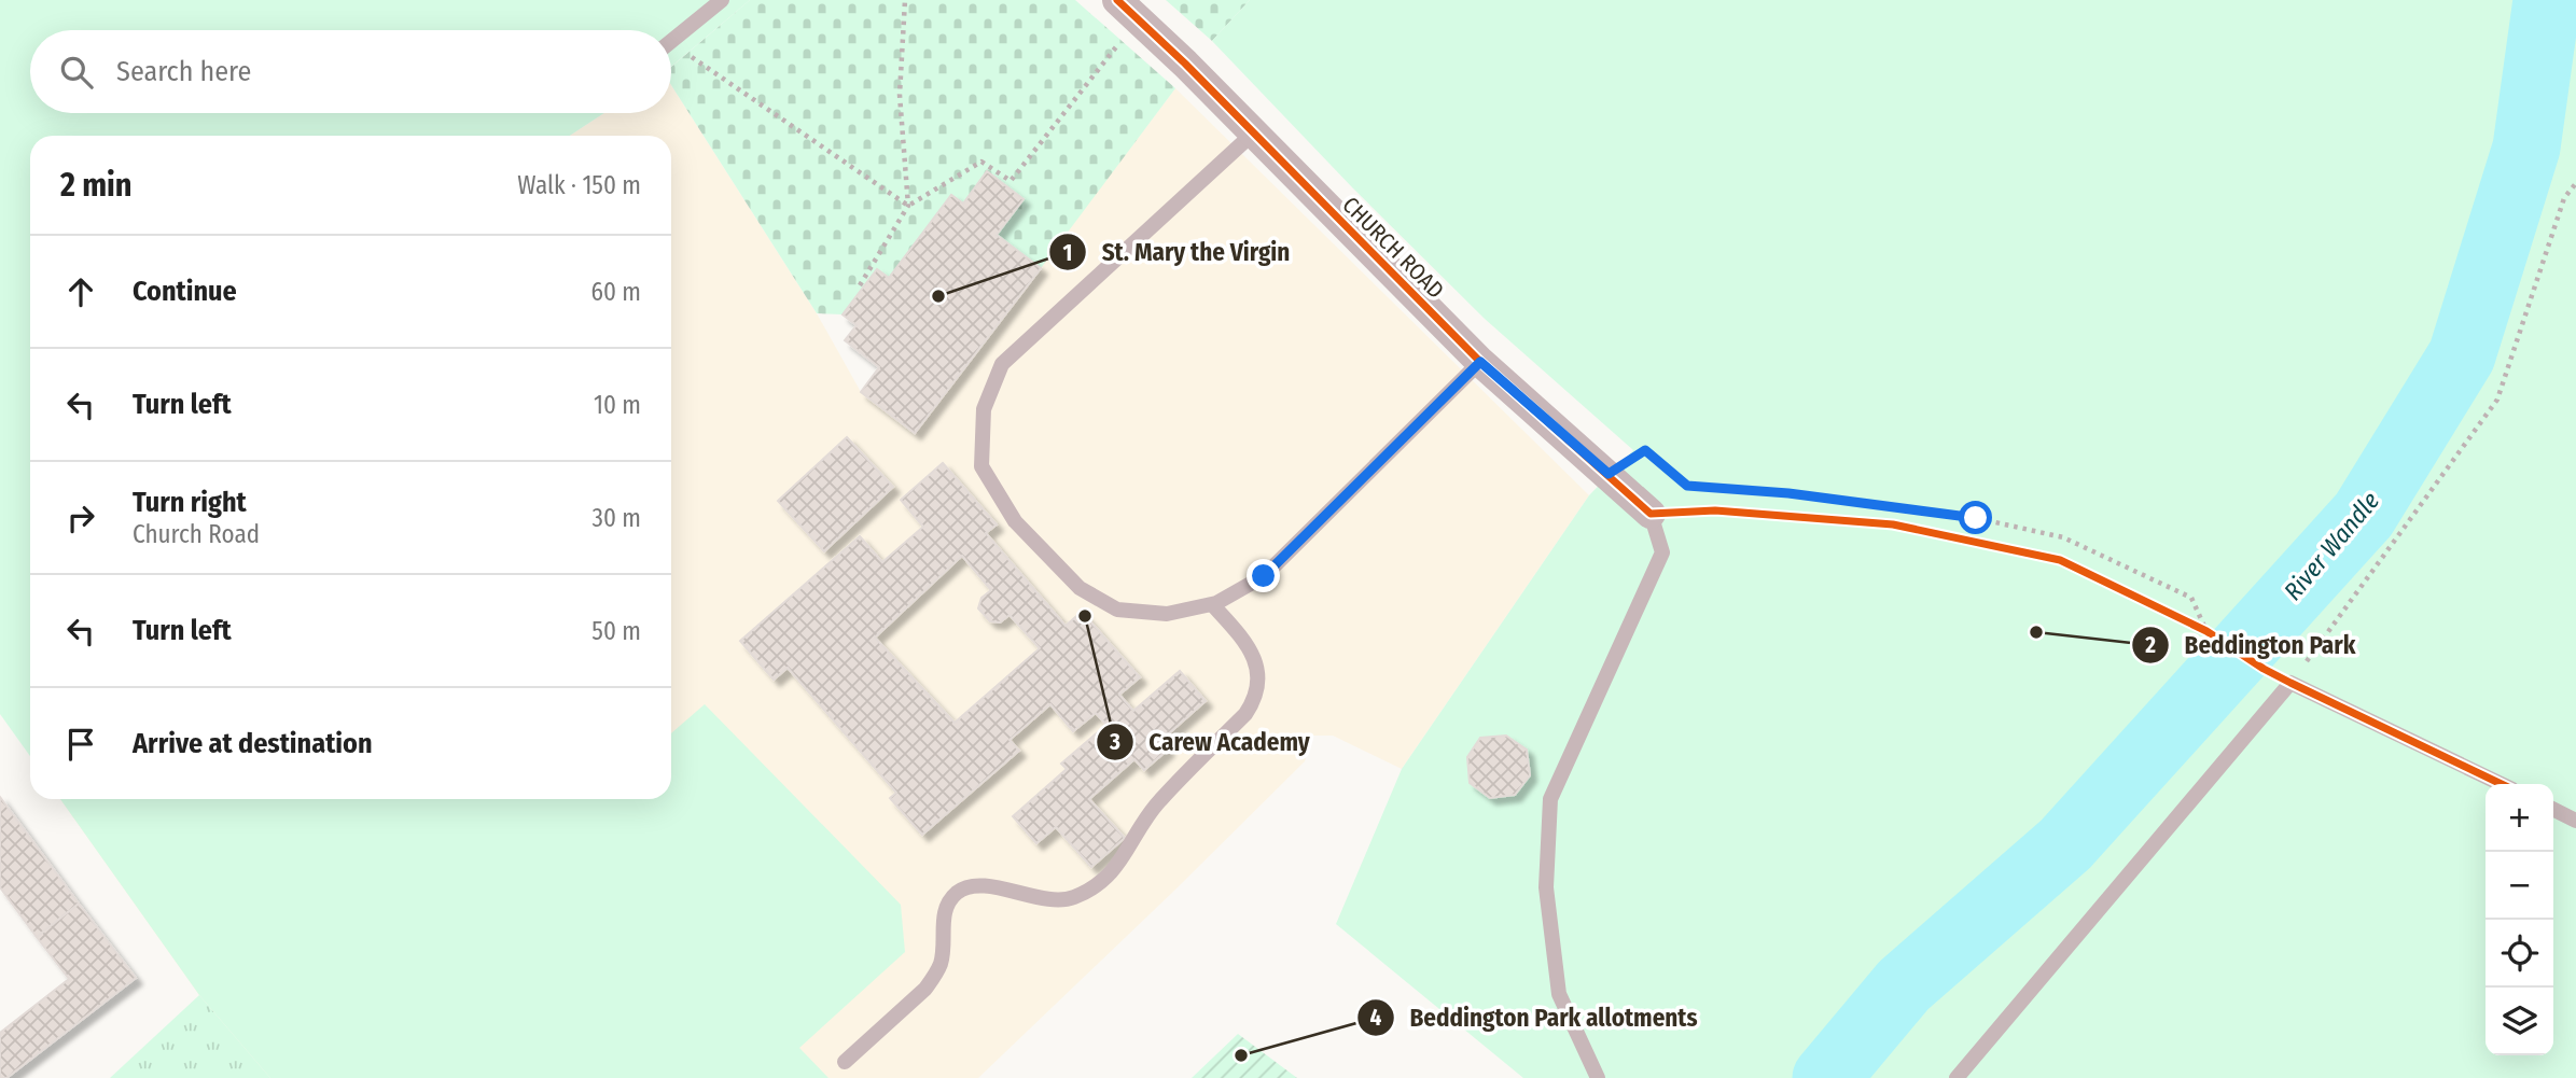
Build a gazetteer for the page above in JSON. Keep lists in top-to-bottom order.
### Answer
{
  "streets": {
    "street": ["CHURCH ROAD"]
  },
  "water": ["River Wandle"],
  "places": [
    "St. Mary the Virgin",
    "Carew Academy",
    "Beddington Park",
    "Beddington Park allotments"
  ],
  "page": {
    "search": "Search here",
    "heading": ["2 min", "Walk · 150 m"],
    "list": [
      ["Continue", "60 m"],
      ["Turn left", "10 m"],
      ["Turn right", "Church Road", "30 m"],
      ["Turn left", "50 m"],
      "Arrive at destination"
    ],
    "map_buttons": ["+", "−"]
  }
}
